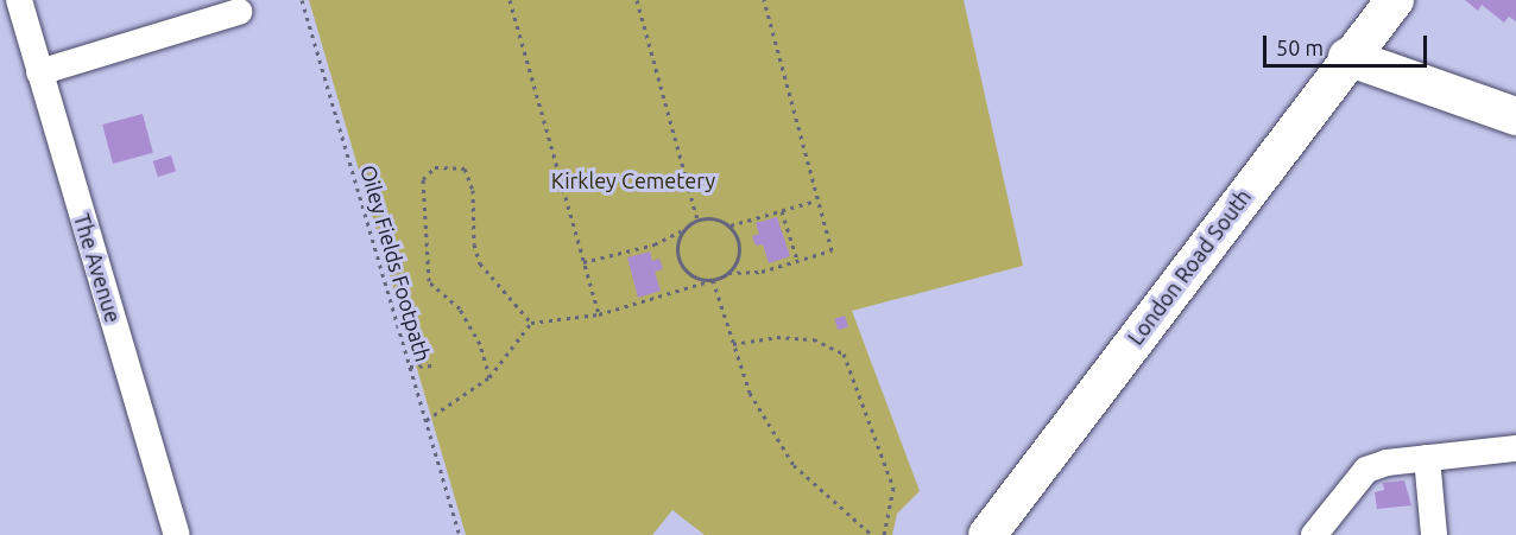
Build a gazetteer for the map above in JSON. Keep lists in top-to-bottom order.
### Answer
{
  "streets": {
    "main road": ["London Road South"],
    "street": ["The Avenue"],
    "path": ["Oiley Fields Footpath"]
  },
  "parks": ["Kirkley Cemetery"],
  "scale_bar": "50 m"
}
